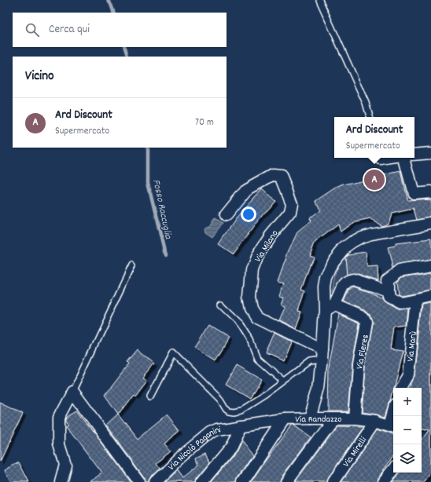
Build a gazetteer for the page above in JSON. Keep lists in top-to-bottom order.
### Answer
{
  "streets": {
    "street": [
      "Via Milano",
      "Via Marù",
      "Via Fleres",
      "Via Randazzo",
      "Via Nicolò Paganini",
      "Via Mirelli"
    ]
  },
  "crossings": [
    ["Via Fleres", "Via Randazzo"],
    ["Via Randazzo", "Via Nicolò Paganini"],
    ["Via Randazzo", "Via Mirelli"]
  ],
  "water": ["Fosso Raccuglia"],
  "page": {
    "search": "Cerca qui",
    "heading": "Vicino",
    "list": [
      {
        "mark": "A",
        "name": "Ard Discount",
        "note": "Supermercato",
        "value": "70 m"
      }
    ],
    "popup": ["Ard Discount", "Supermercato"],
    "pins": "A",
    "map_buttons": ["+", "−"]
  }
}
